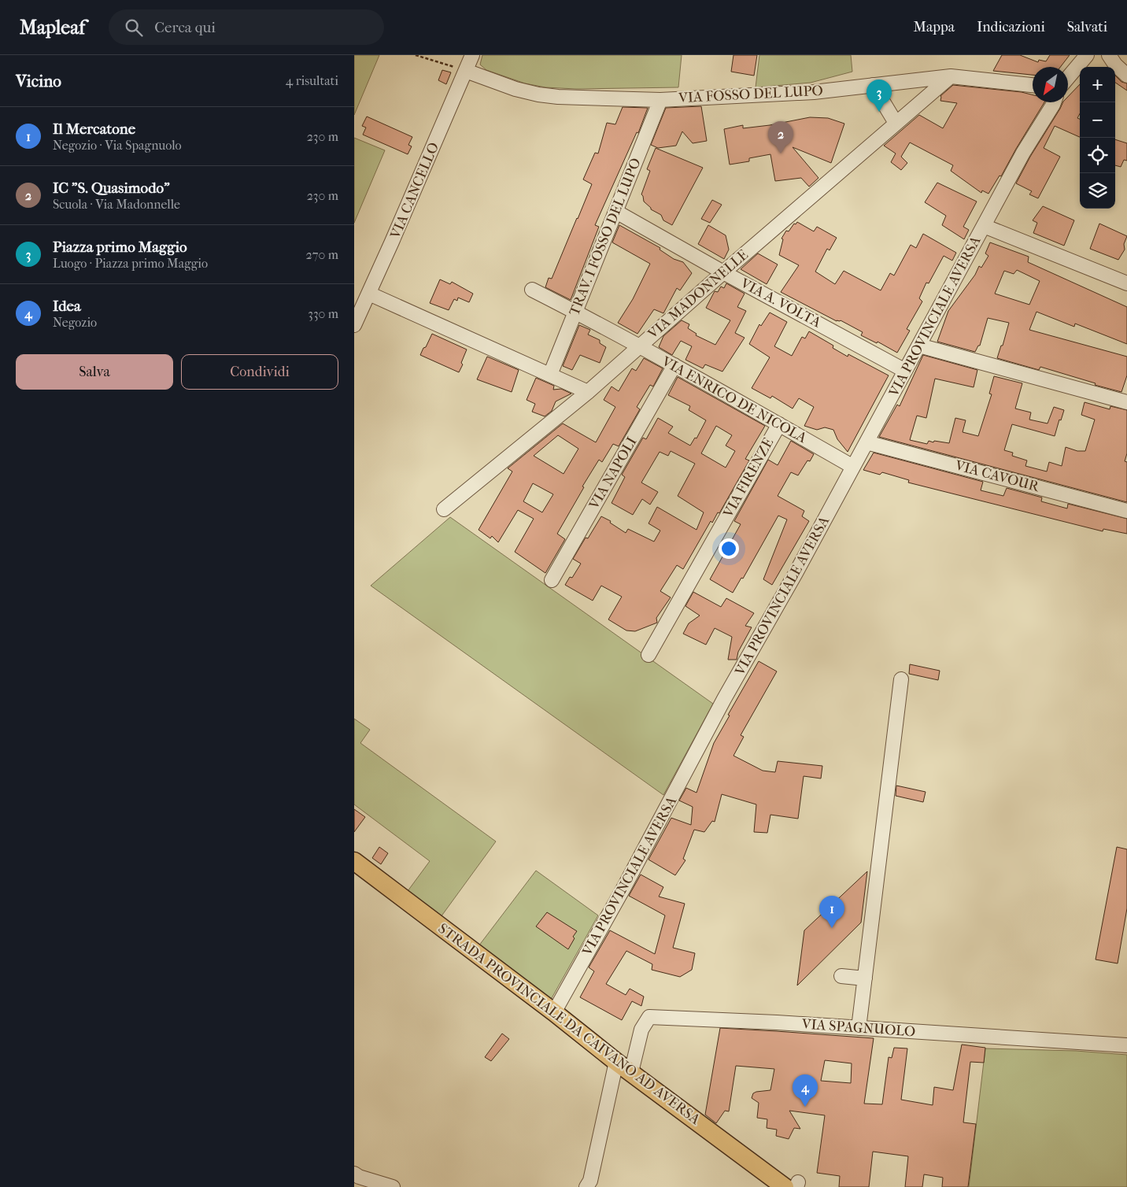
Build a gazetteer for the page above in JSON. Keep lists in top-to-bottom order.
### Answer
{
  "streets": {
    "main road": ["STRADA PROVINCIALE DA CAIVANO AD AVERSA"],
    "street": [
      "VIA FOSSO DEL LUPO",
      "VIA CANCELLO",
      "TRAV. I FOSSO DEL LUPO",
      "VIA MADONNELLE",
      "VIA A. VOLTA",
      "VIA PROVINCIALE AVERSA",
      "VIA ENRICO DE NICOLA",
      "VIA NAPOLI",
      "VIA CAVOUR",
      "VIA FIRENZE",
      "VIA SPAGNUOLO"
    ]
  },
  "crossings": [
    ["VIA FOSSO DEL LUPO", "VIA CANCELLO"],
    ["VIA FOSSO DEL LUPO", "TRAV. I FOSSO DEL LUPO"],
    ["VIA FOSSO DEL LUPO", "VIA MADONNELLE"],
    ["TRAV. I FOSSO DEL LUPO", "VIA A. VOLTA"],
    ["TRAV. I FOSSO DEL LUPO", "VIA ENRICO DE NICOLA"],
    ["VIA MADONNELLE", "VIA A. VOLTA"],
    ["VIA MADONNELLE", "VIA ENRICO DE NICOLA"],
    ["VIA A. VOLTA", "VIA PROVINCIALE AVERSA"],
    ["VIA PROVINCIALE AVERSA", "VIA ENRICO DE NICOLA"],
    ["VIA PROVINCIALE AVERSA", "VIA CAVOUR"],
    ["VIA PROVINCIALE AVERSA", "STRADA PROVINCIALE DA CAIVANO AD AVERSA"],
    ["VIA ENRICO DE NICOLA", "VIA NAPOLI"],
    ["VIA ENRICO DE NICOLA", "VIA FIRENZE"],
    ["STRADA PROVINCIALE DA CAIVANO AD AVERSA", "VIA SPAGNUOLO"]
  ],
  "north": "bottom left",
  "page": {
    "header": "Mapleaf",
    "search": "Cerca qui",
    "nav": ["Mappa", "Indicazioni", "Salvati"],
    "heading": ["Vicino", "4 risultati"],
    "map_buttons": ["+", "−"],
    "pins": [
      "3",
      "2",
      "1",
      "4"
    ],
    "list": [
      {
        "mark": "1",
        "name": "Il Mercatone",
        "note": "Negozio · Via Spagnuolo",
        "value": "230 m"
      },
      {
        "mark": "2",
        "name": "IC \"S. Quasimodo\"",
        "note": "Scuola · Via Madonnelle",
        "value": "230 m"
      },
      {
        "mark": "3",
        "name": "Piazza primo Maggio",
        "note": "Luogo · Piazza primo Maggio",
        "value": "270 m"
      },
      {
        "mark": "4",
        "name": "Idea",
        "note": "Negozio",
        "value": "330 m"
      }
    ],
    "buttons": ["Salva", "Condividi"]
  }
}
